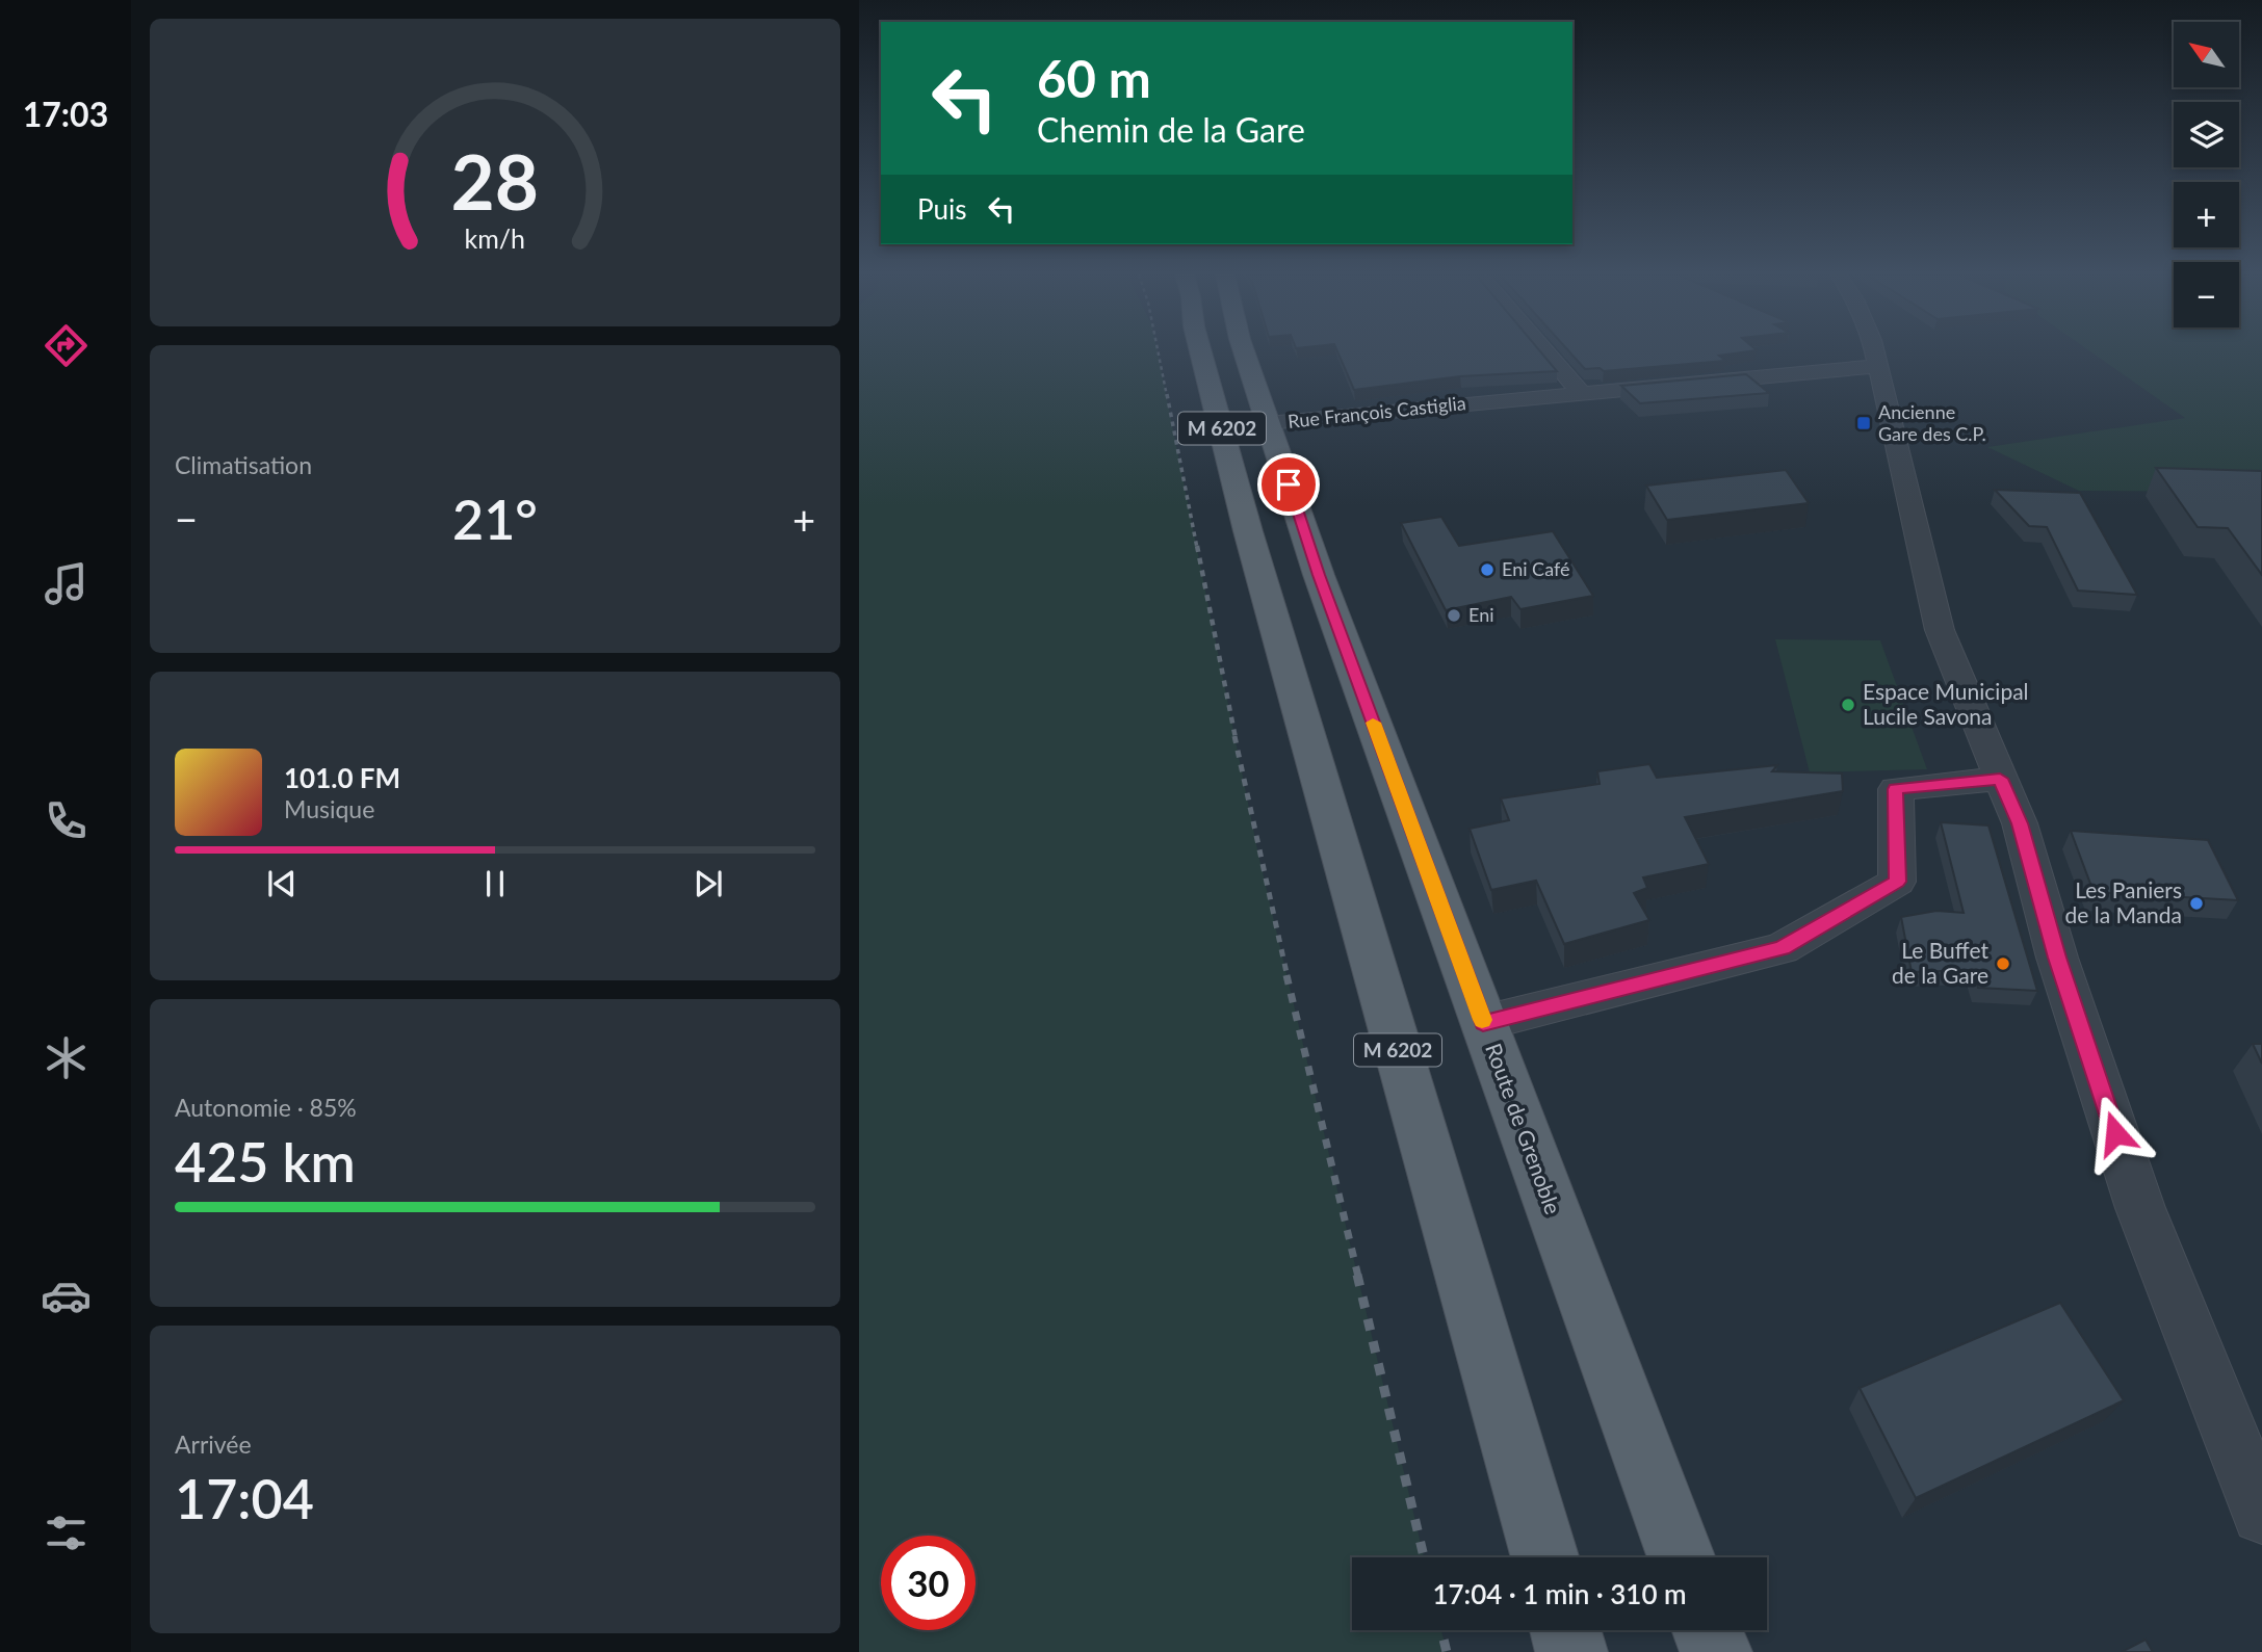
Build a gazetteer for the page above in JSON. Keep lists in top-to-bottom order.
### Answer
{
  "streets": {
    "main road": ["M 6202", "Route de Grenoble"],
    "street": ["Rue François Castiglia"]
  },
  "crossings": [
    ["Rue François Castiglia", "Route de Grenoble"]
  ],
  "places": {
    "transit": ["Ancienne Gare des C.P."],
    "other": [
      "Eni Café",
      "Eni",
      "Espace Municipal Lucile Savona",
      "Les Paniers de la Manda",
      "Le Buffet de la Gare"
    ]
  },
  "north": "top left",
  "page": {
    "tabs": "17:03",
    "map_buttons": ["+", "−"],
    "turn": ["60 m", "Chemin de la Gare"],
    "then": "Puis",
    "tile": [
      "Climatisation",
      ["Autonomie · 85%", "425 km"],
      ["Arrivée", "17:04"]
    ],
    "heat": ["−", "21°", "+"],
    "song": ["101.0 FM", "Musique"],
    "limit": "30",
    "trip": "17:04 · 1 min · 310 m",
    "gauge": ["28", "km/h"]
  }
}
